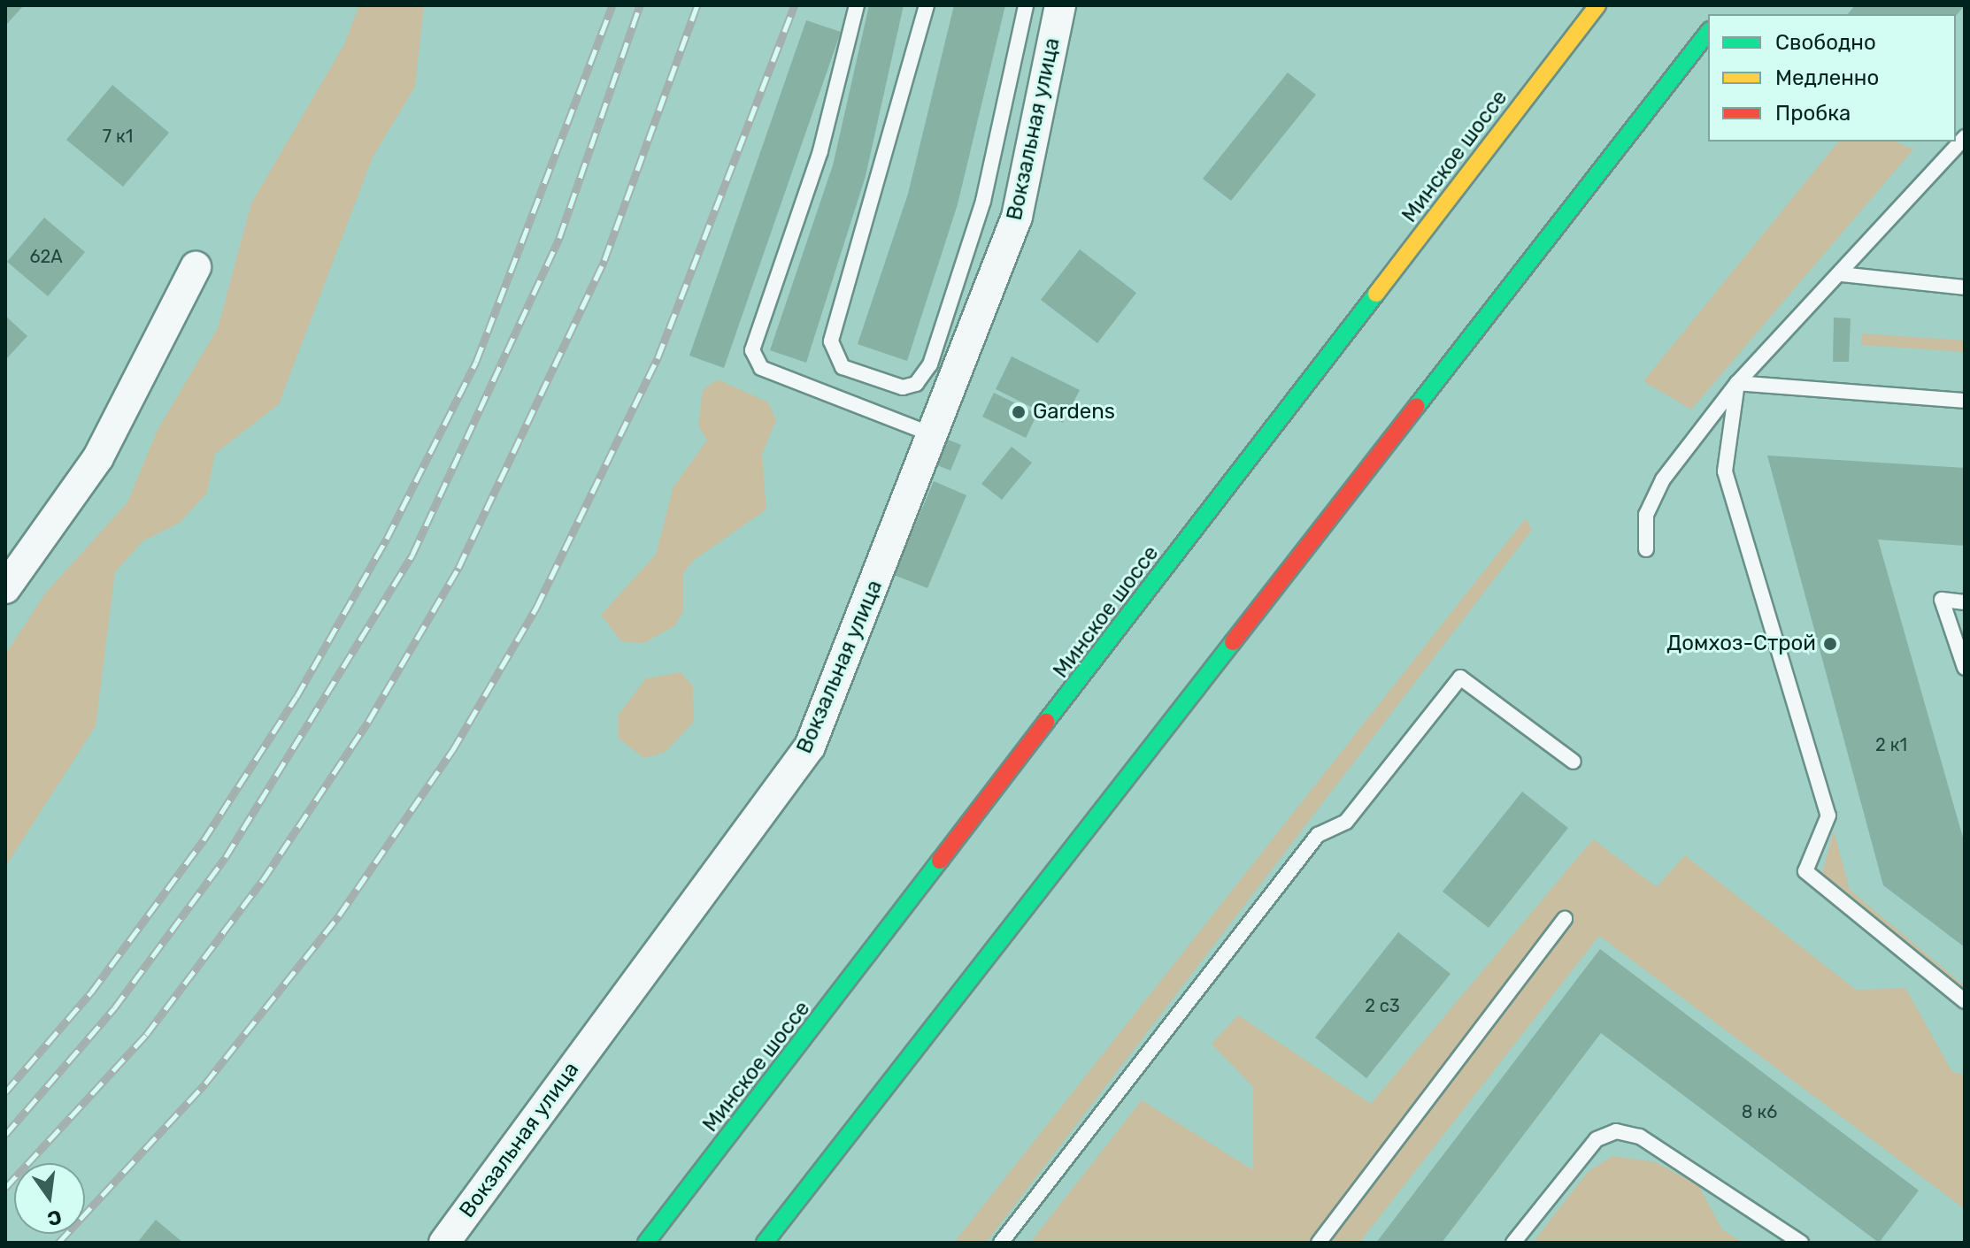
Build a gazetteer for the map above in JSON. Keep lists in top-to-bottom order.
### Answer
{
  "streets": {
    "highway": ["Минское шоссе"],
    "street": ["Вокзальная улица"]
  },
  "places": ["Gardens", "Домхоз-Строй"],
  "house_numbers": [
    "7 к1",
    "62А",
    "2 к1",
    "2 с3",
    "8 к6"
  ],
  "legend": ["Свободно", "Медленно", "Пробка"],
  "north": "bottom"
}
